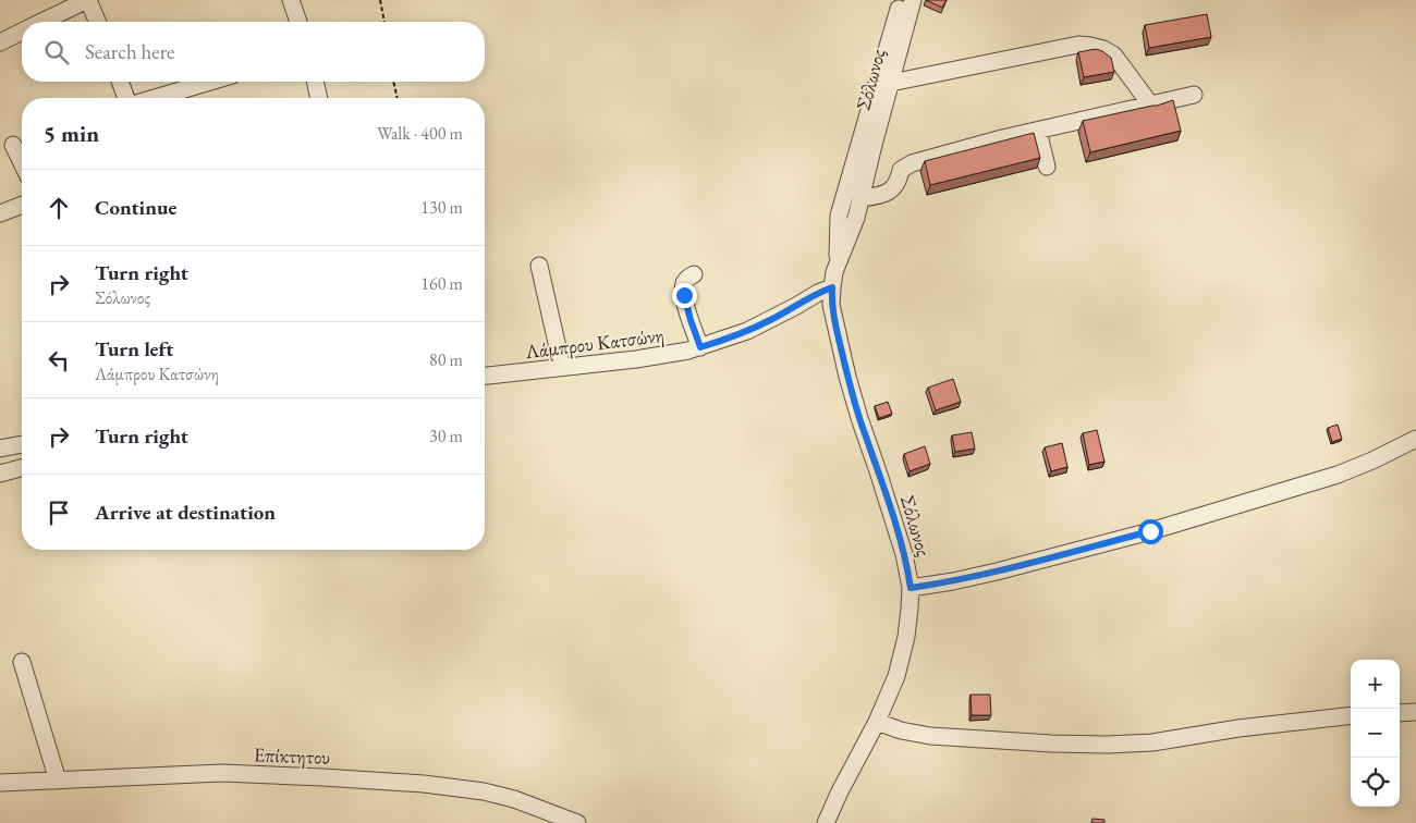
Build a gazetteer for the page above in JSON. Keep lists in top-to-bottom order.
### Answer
{
  "streets": {
    "street": ["Σόλωνος", "Λάμπρου Κατσώνη", "Επίκτητου"]
  },
  "crossings": [
    ["Σόλωνος", "Λάμπρου Κατσώνη"]
  ],
  "page": {
    "search": "Search here",
    "heading": ["5 min", "Walk · 400 m"],
    "list": [
      ["Continue", "130 m"],
      ["Turn right", "Σόλωνος", "160 m"],
      ["Turn left", "Λάμπρου Κατσώνη", "80 m"],
      ["Turn right", "30 m"],
      "Arrive at destination"
    ],
    "map_buttons": ["+", "−"]
  }
}
